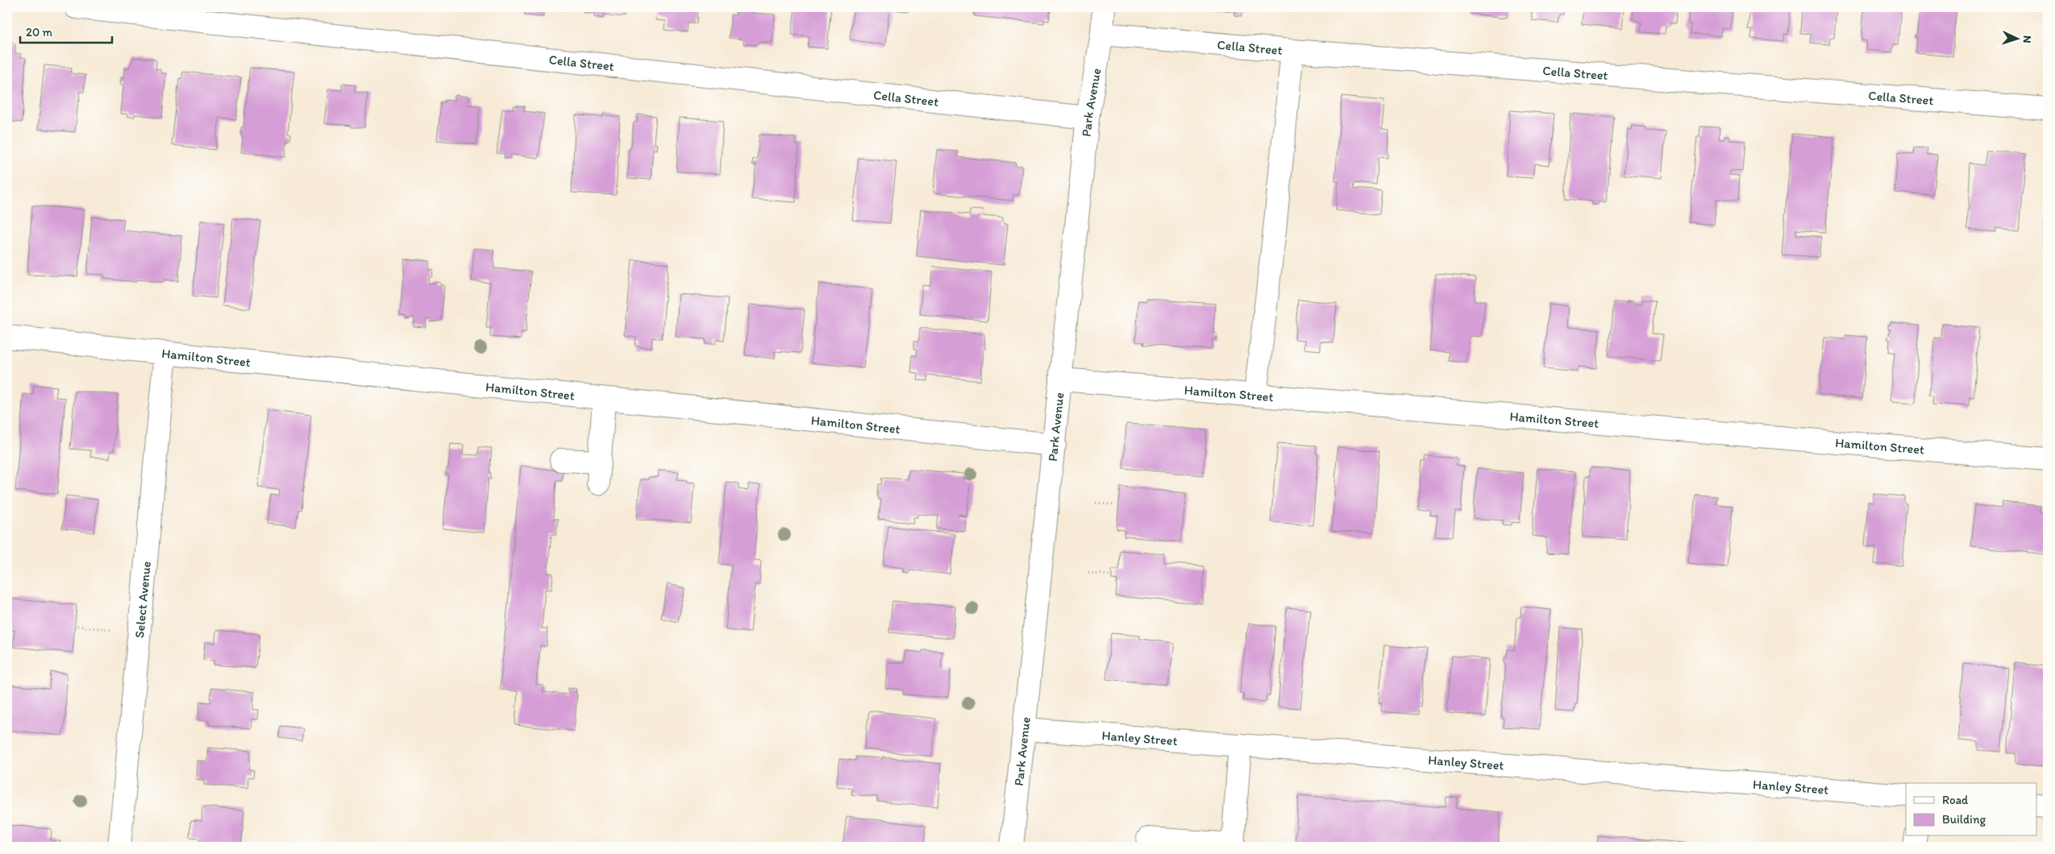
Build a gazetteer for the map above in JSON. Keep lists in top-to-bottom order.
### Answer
{
  "streets": {
    "street": [
      "Cella Street",
      "Park Avenue",
      "Hamilton Street",
      "Select Avenue",
      "Hanley Street"
    ]
  },
  "crossings": [
    ["Cella Street", "Park Avenue"],
    ["Park Avenue", "Hamilton Street"],
    ["Park Avenue", "Hanley Street"],
    ["Hamilton Street", "Select Avenue"]
  ],
  "legend": ["Road", "Building"],
  "scale_bar": "20 m",
  "north": "right"
}
